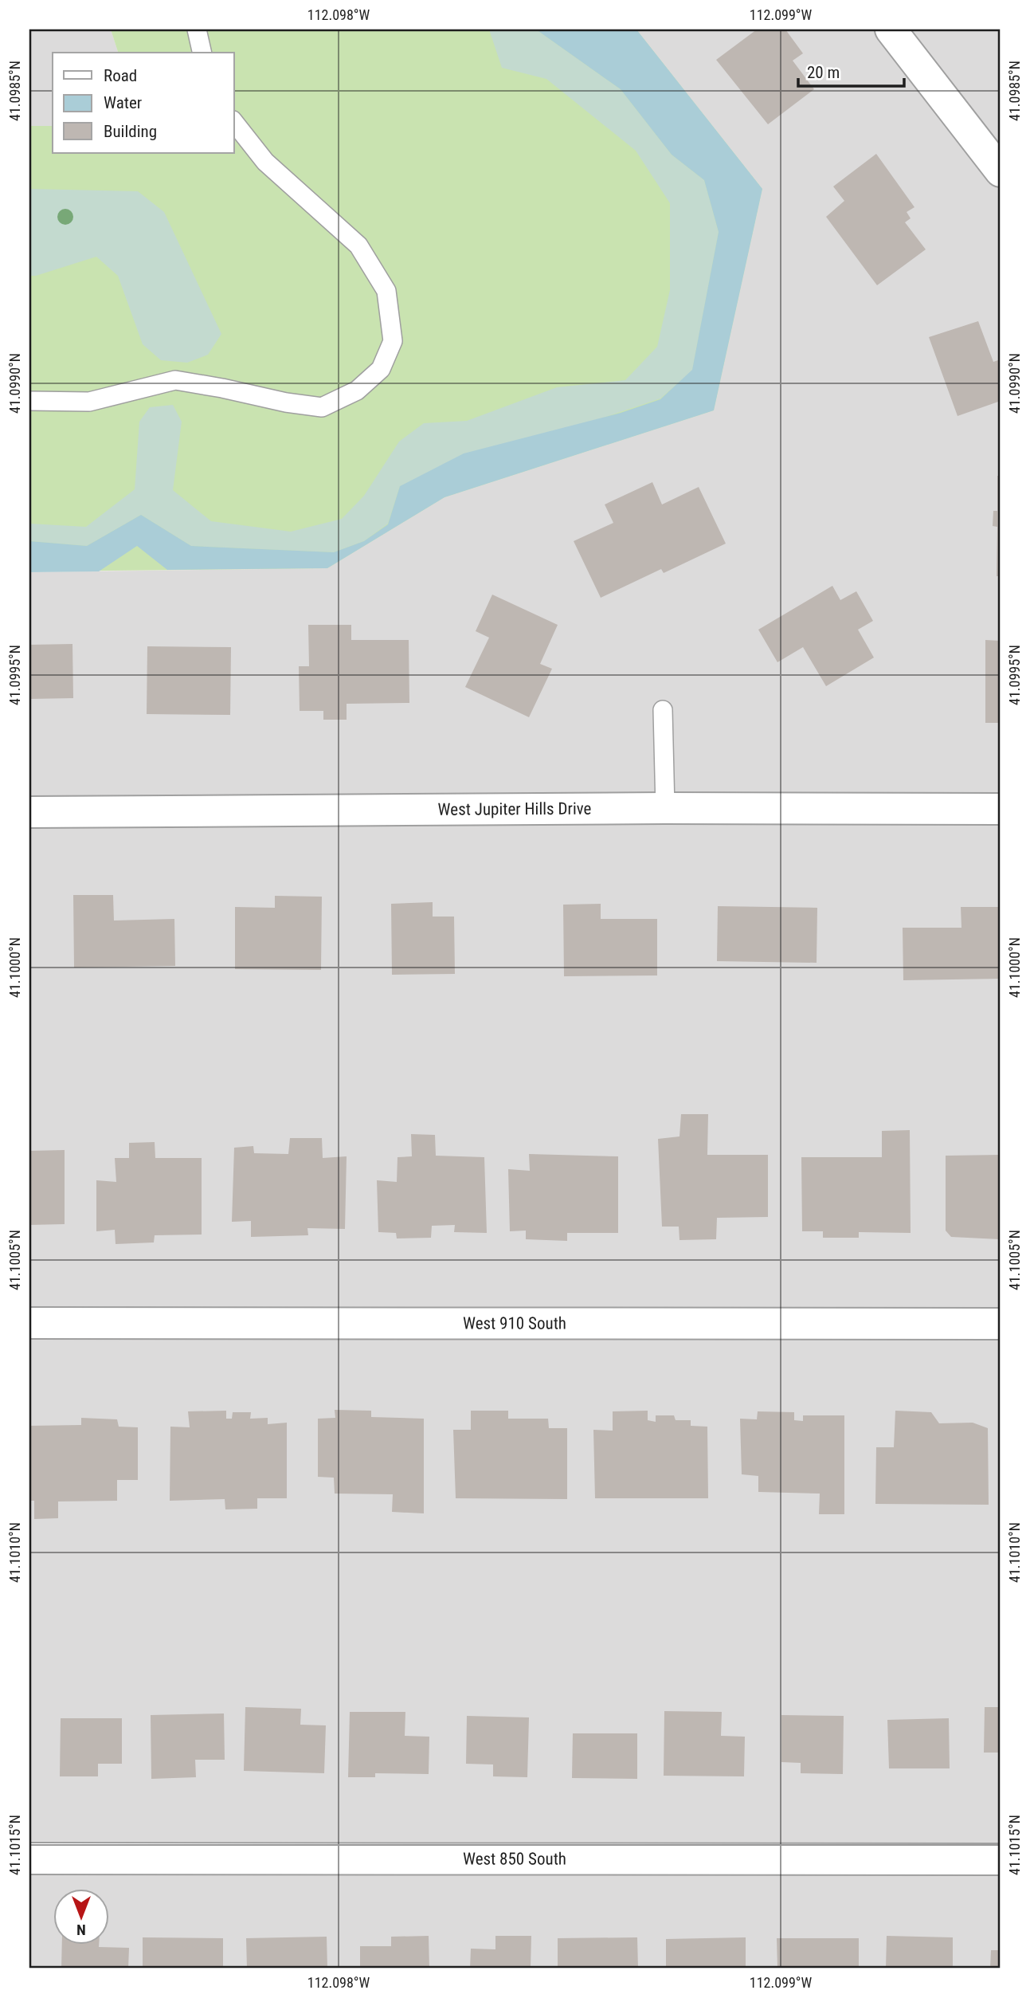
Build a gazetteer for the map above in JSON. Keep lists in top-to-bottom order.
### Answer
{
  "streets": {
    "street": ["West Jupiter Hills Drive", "West 910 South", "West 850 South"]
  },
  "legend": ["Road", "Water", "Building"],
  "scale_bar": "20 m",
  "north": "bottom",
  "coordinates": [
    "112.098°W",
    "112.099°W",
    "41.0985°N",
    "41.0990°N",
    "41.0995°N",
    "41.1000°N",
    "41.1005°N",
    "41.1010°N",
    "41.1015°N"
  ]
}
